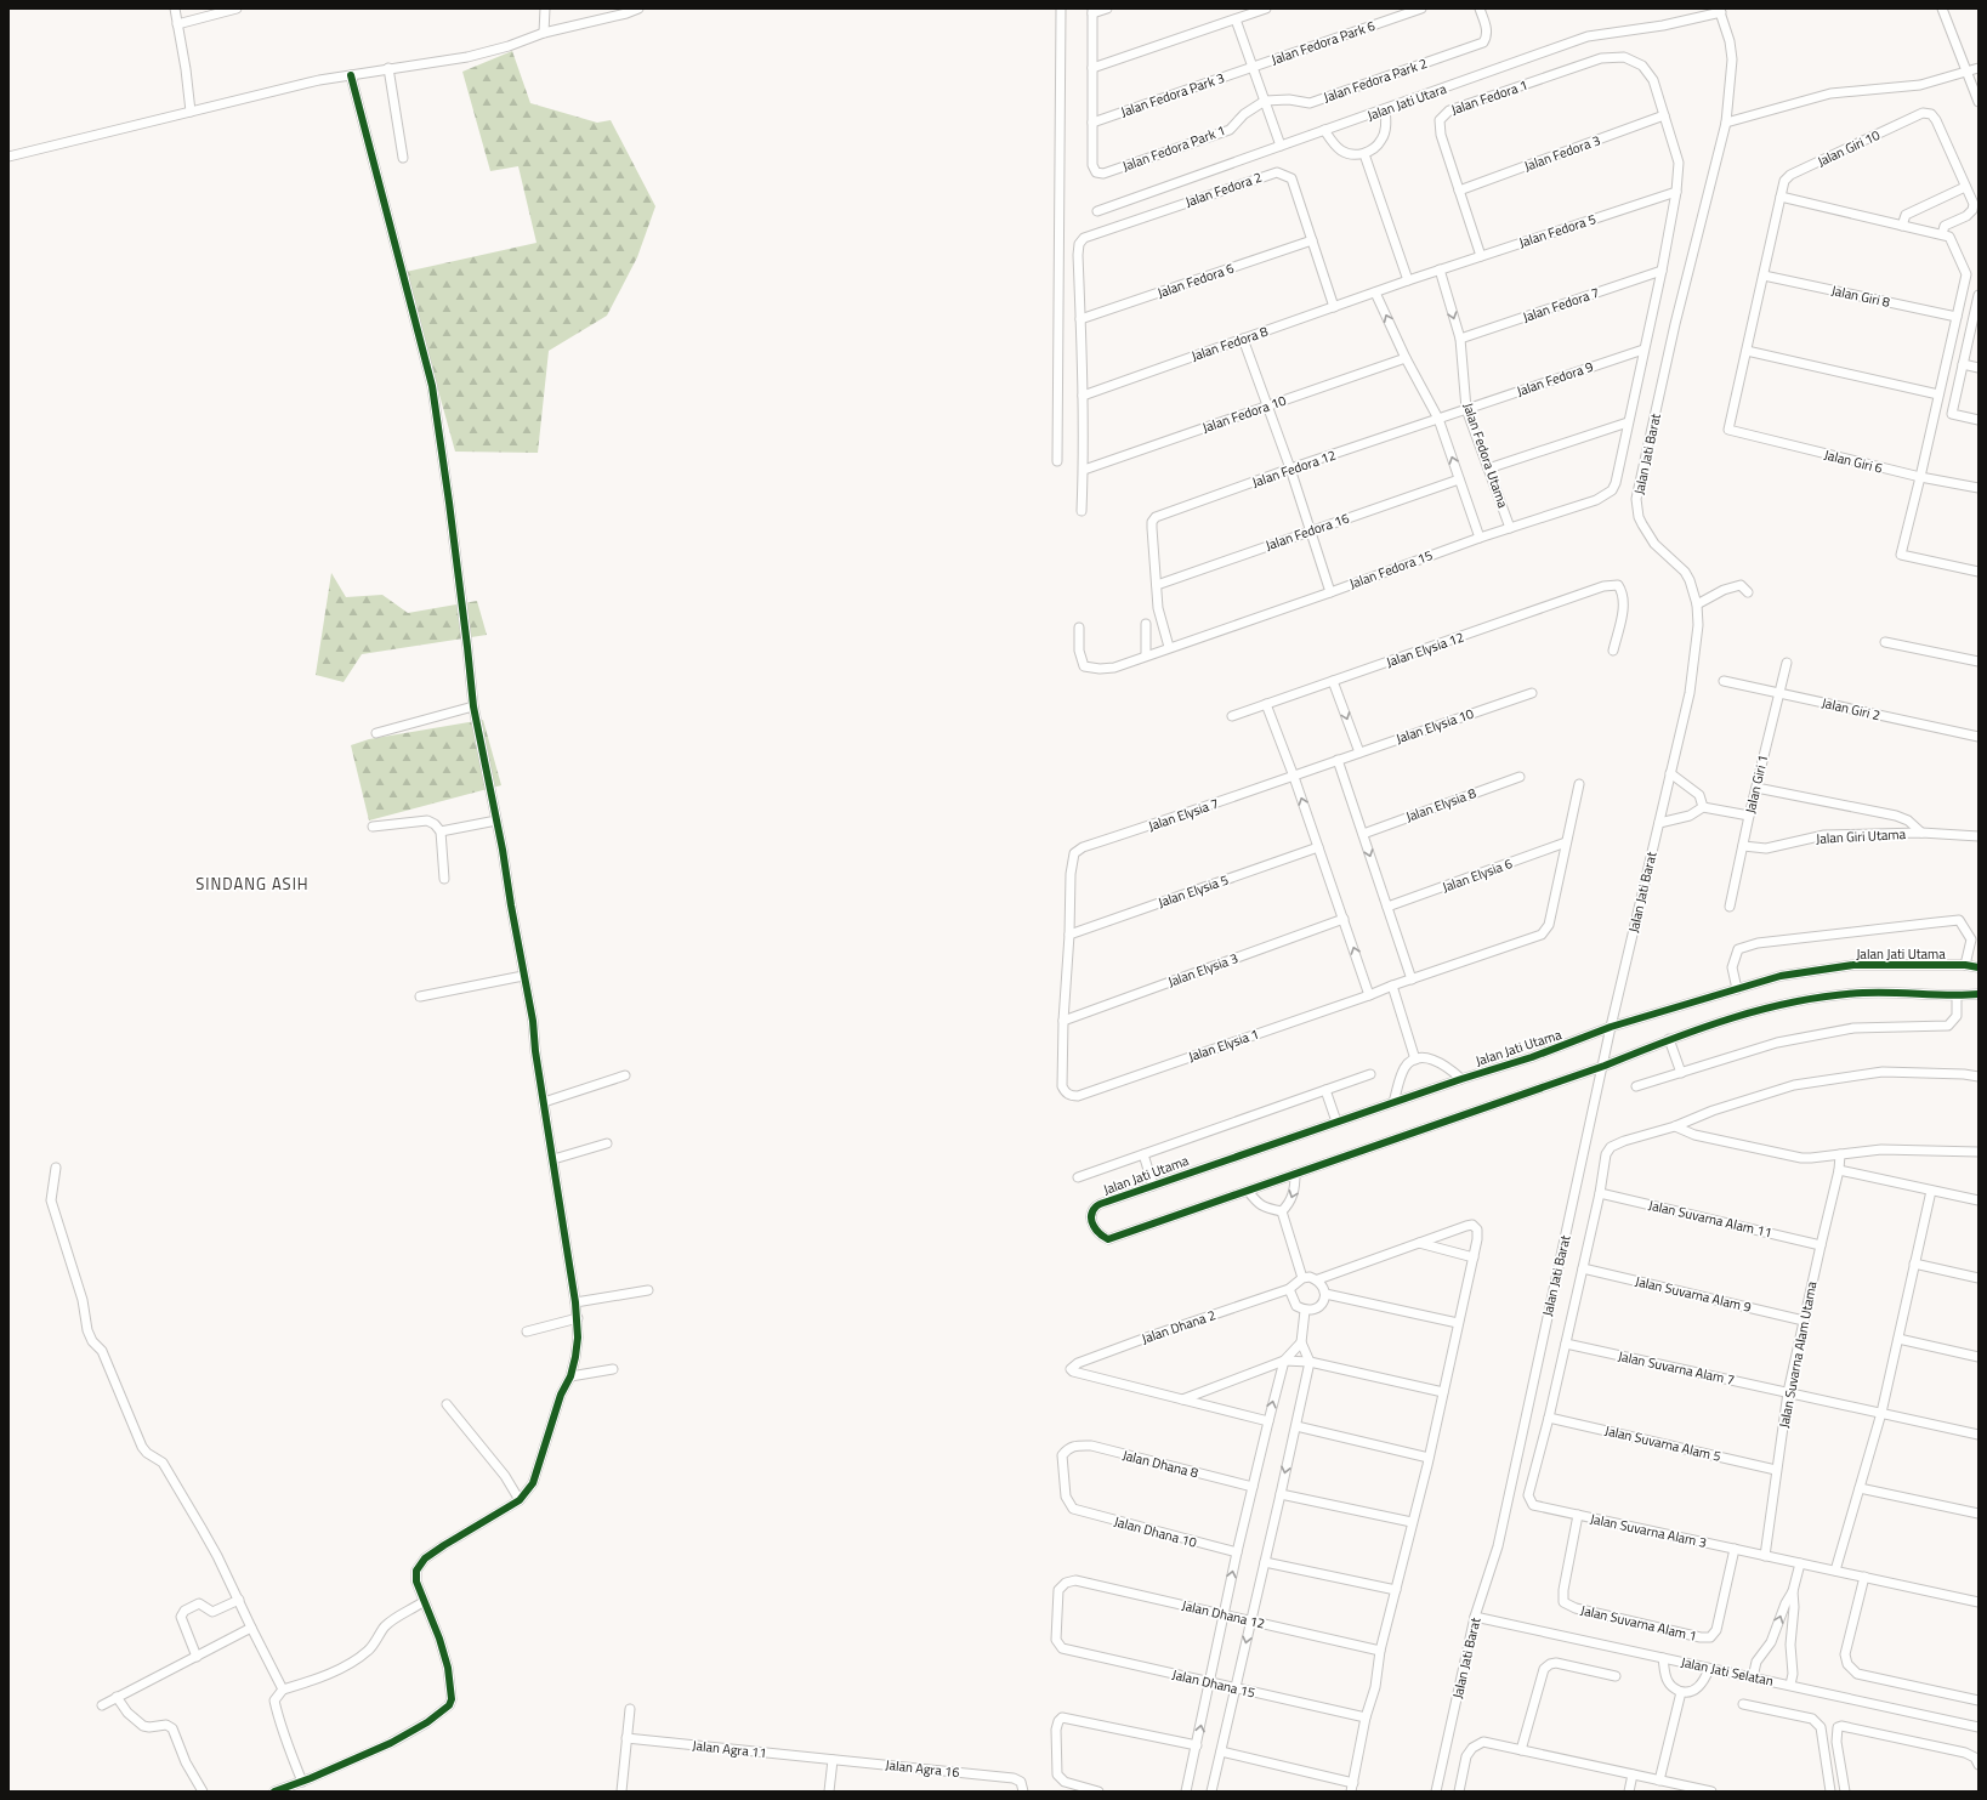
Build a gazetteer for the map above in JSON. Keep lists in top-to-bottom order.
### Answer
{
  "streets": {
    "street": [
      "Jalan Fedora Park 6",
      "Jalan Fedora Park 2",
      "Jalan Fedora Park 3",
      "Jalan Fedora 1",
      "Jalan Jati Utara",
      "Jalan Fedora Park 1",
      "Jalan Giri 10",
      "Jalan Fedora 3",
      "Jalan Fedora 2",
      "Jalan Fedora 5",
      "Jalan Fedora 6",
      "Jalan Giri 8",
      "Jalan Fedora 7",
      "Jalan Fedora 8",
      "Jalan Fedora 9",
      "Jalan Fedora 10",
      "Jalan Jati Barat",
      "Jalan Fedora Utama",
      "Jalan Giri 6",
      "Jalan Fedora 12",
      "Jalan Fedora 16",
      "Jalan Fedora 15",
      "Jalan Elysia 12",
      "Jalan Giri 2",
      "Jalan Elysia 10",
      "Jalan Giri 1",
      "Jalan Elysia 8",
      "Jalan Elysia 7",
      "Jalan Giri Utama",
      "Jalan Elysia 6",
      "Jalan Elysia 5",
      "Jalan Jati Utama",
      "Jalan Elysia 3",
      "Jalan Elysia 1",
      "Jalan Suvarna Alam 11",
      "Jalan Suvarna Alam 9",
      "Jalan Dhana 2",
      "Jalan Suvarna Alam Utama",
      "Jalan Suvarna Alam 7",
      "Jalan Suvarna Alam 5",
      "Jalan Dhana 8",
      "Jalan Suvarna Alam 3",
      "Jalan Dhana 10",
      "Jalan Dhana 12",
      "Jalan Suvarna Alam 1",
      "Jalan Jati Selatan",
      "Jalan Dhana 15",
      "Jalan Agra 11",
      "Jalan Agra 16"
    ]
  },
  "crossings": [
    ["Jalan Fedora Park 6", "Jalan Fedora Park 3"],
    ["Jalan Fedora Park 2", "Jalan Fedora Park 1"],
    ["Jalan Fedora Park 3", "Jalan Fedora Park 1"],
    ["Jalan Fedora 1", "Jalan Fedora 3"],
    ["Jalan Fedora 1", "Jalan Fedora 5"],
    ["Jalan Jati Utara", "Jalan Jati Barat"],
    ["Jalan Giri 10", "Jalan Giri 8"],
    ["Jalan Giri 10", "Jalan Giri 6"],
    ["Jalan Fedora 2", "Jalan Fedora 6"],
    ["Jalan Fedora 2", "Jalan Fedora 8"],
    ["Jalan Fedora 5", "Jalan Fedora 8"],
    ["Jalan Fedora 5", "Jalan Fedora Utama"],
    ["Jalan Fedora 7", "Jalan Fedora Utama"],
    ["Jalan Fedora 9", "Jalan Fedora Utama"],
    ["Jalan Fedora 9", "Jalan Fedora 12"],
    ["Jalan Jati Barat", "Jalan Jati Utama"],
    ["Jalan Jati Barat", "Jalan Jati Selatan"],
    ["Jalan Fedora Utama", "Jalan Fedora 15"],
    ["Jalan Fedora 12", "Jalan Fedora 16"],
    ["Jalan Giri 2", "Jalan Giri 1"],
    ["Jalan Elysia 10", "Jalan Elysia 7"],
    ["Jalan Giri 1", "Jalan Giri Utama"],
    ["Jalan Elysia 7", "Jalan Elysia 5"],
    ["Jalan Elysia 6", "Jalan Elysia 1"],
    ["Jalan Elysia 3", "Jalan Elysia 1"],
    ["Jalan Suvarna Alam 11", "Jalan Suvarna Alam Utama"],
    ["Jalan Suvarna Alam 9", "Jalan Suvarna Alam Utama"],
    ["Jalan Suvarna Alam Utama", "Jalan Suvarna Alam 7"],
    ["Jalan Suvarna Alam Utama", "Jalan Suvarna Alam 5"],
    ["Jalan Suvarna Alam Utama", "Jalan Suvarna Alam 3"],
    ["Jalan Suvarna Alam 5", "Jalan Suvarna Alam 3"],
    ["Jalan Dhana 8", "Jalan Dhana 10"],
    ["Jalan Suvarna Alam 3", "Jalan Suvarna Alam 1"],
    ["Jalan Dhana 12", "Jalan Dhana 15"],
    ["Jalan Agra 11", "Jalan Agra 16"]
  ],
  "districts": ["SINDANG ASIH"]
}
